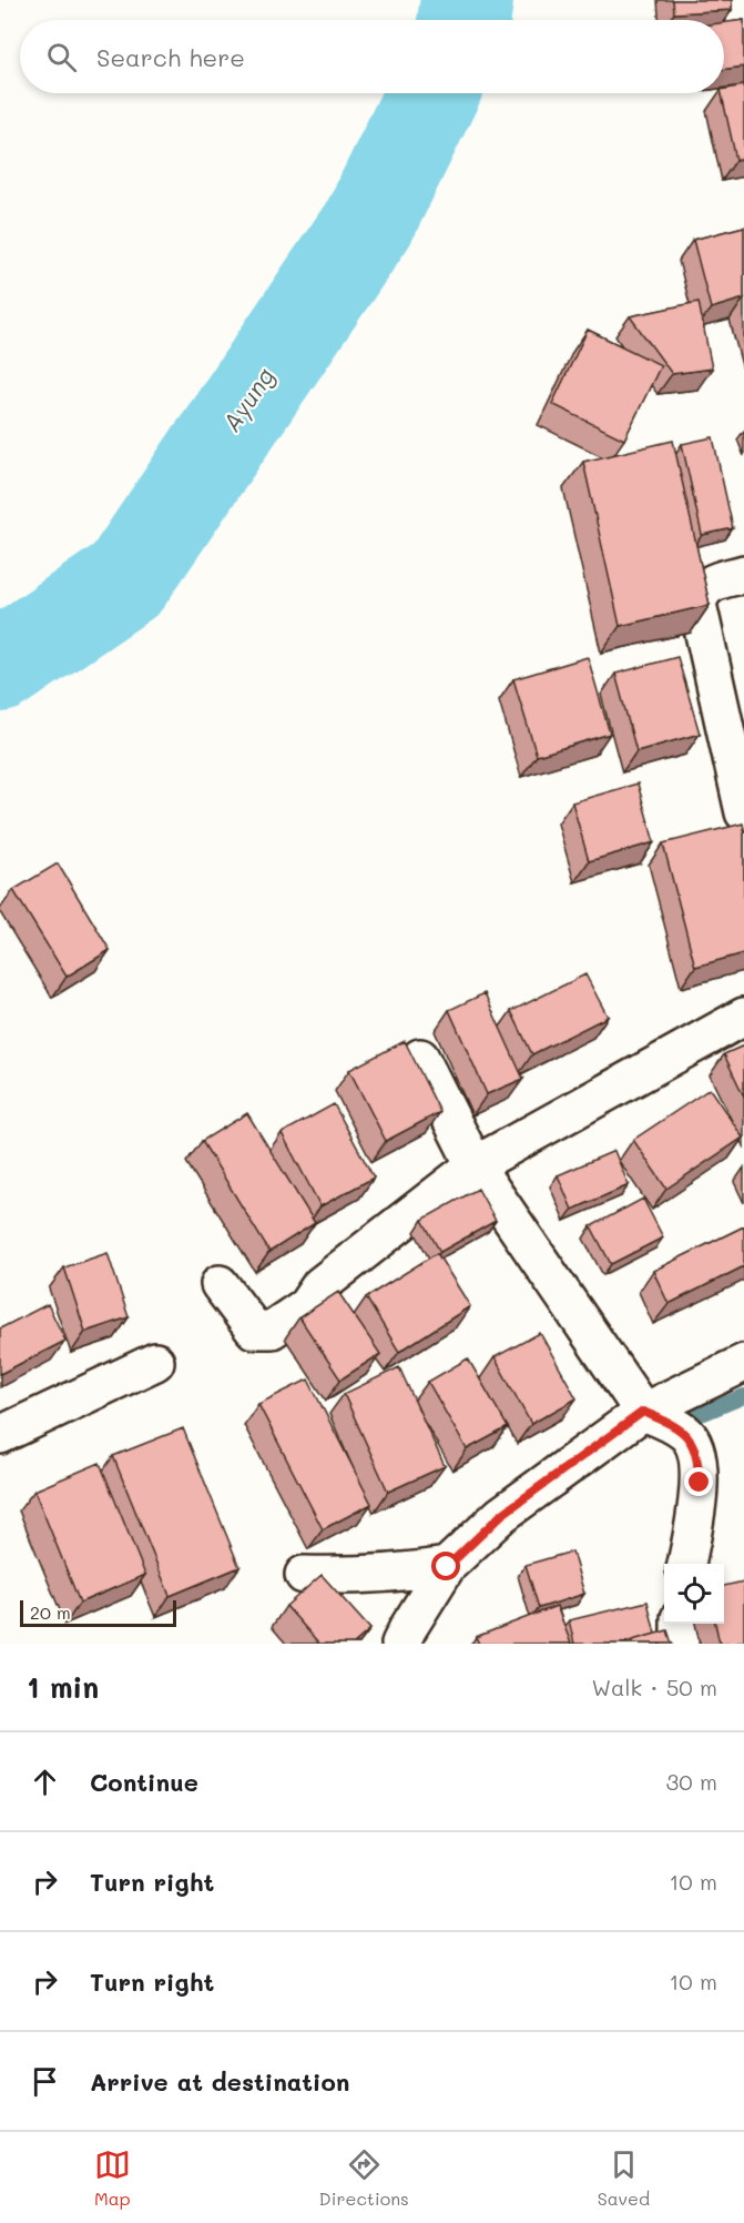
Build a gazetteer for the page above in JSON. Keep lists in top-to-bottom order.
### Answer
{
  "water": ["Ayung"],
  "scale_bar": "20 m",
  "page": {
    "search": "Search here",
    "scale": "20 m",
    "heading": ["1 min", "Walk · 50 m"],
    "list": [
      ["Continue", "30 m"],
      ["Turn right", "10 m"],
      ["Turn right", "10 m"],
      "Arrive at destination"
    ],
    "nav": ["Map", "Directions", "Saved"]
  }
}
